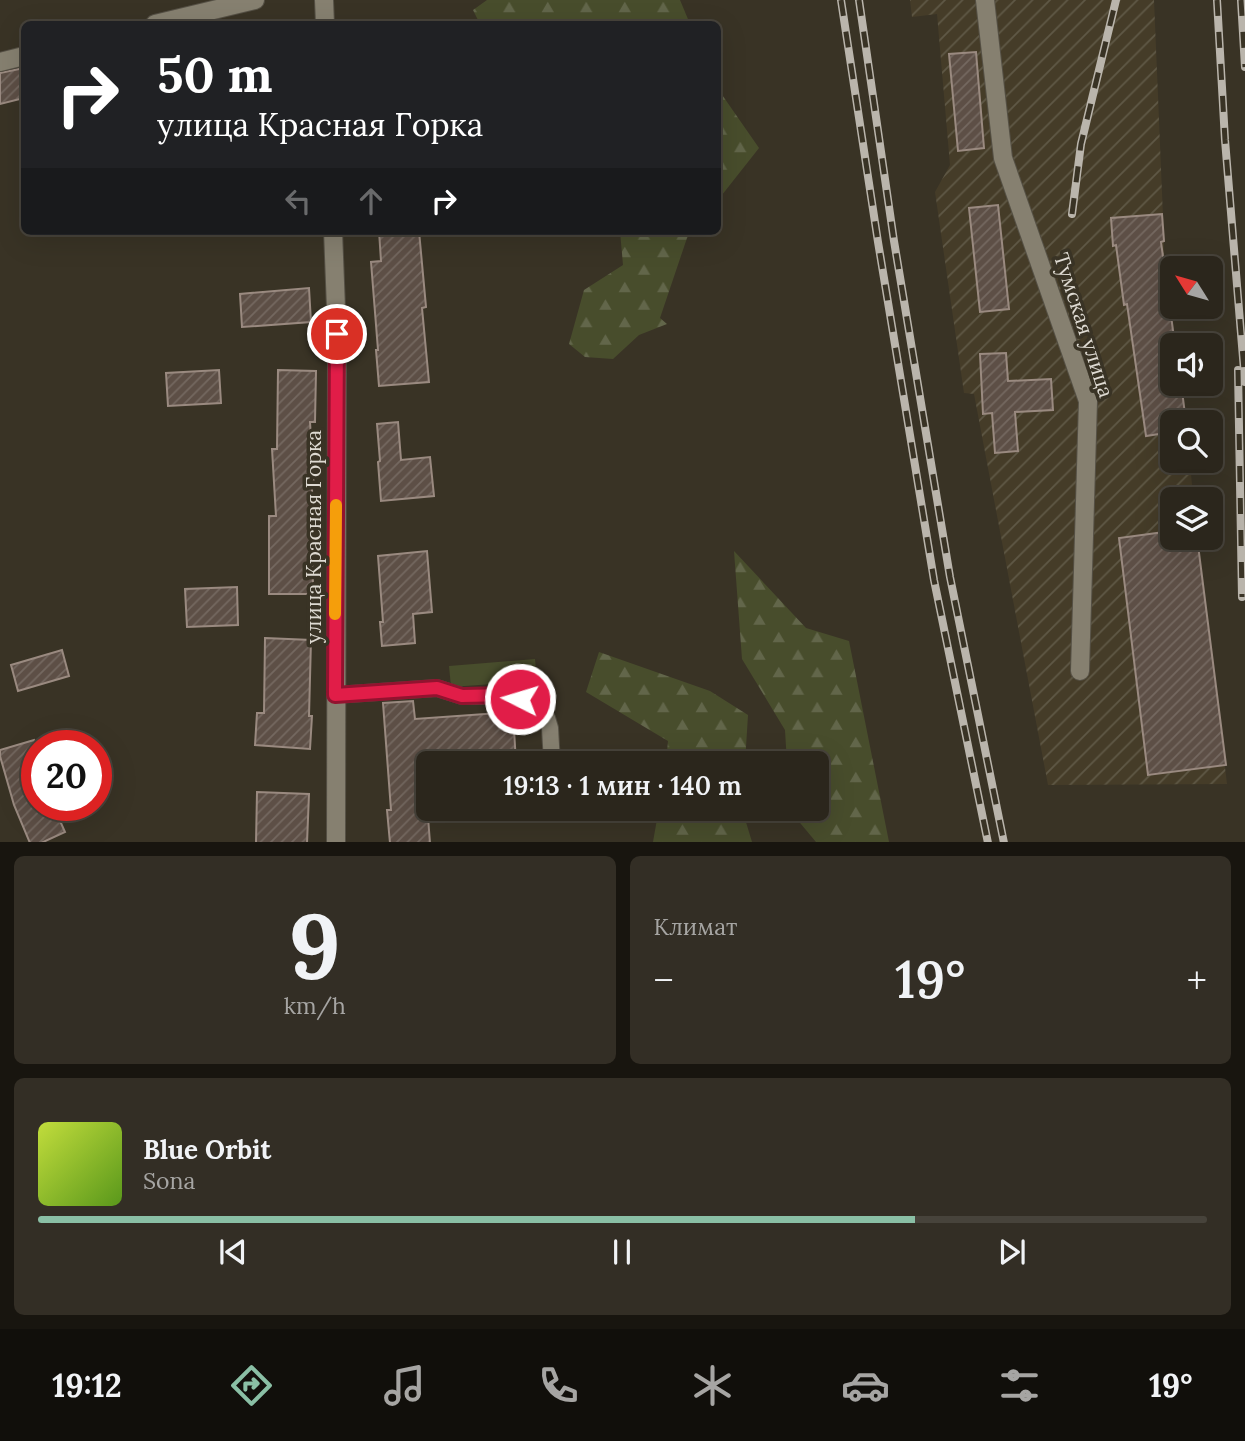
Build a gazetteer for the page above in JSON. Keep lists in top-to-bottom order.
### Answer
{
  "streets": {
    "street": ["Тумская улица", "улица Красная Горка"]
  },
  "north": "top left",
  "page": {
    "turn": ["50 m", "улица Красная Горка"],
    "limit": "20",
    "trip": "19:13 · 1 мин · 140 m",
    "tile": [
      ["9", "km/h"],
      "Климат"
    ],
    "heat": ["−", "19°", "+"],
    "song": ["Blue Orbit", "Sona"],
    "tabs": ["19:12", "19°"]
  }
}
